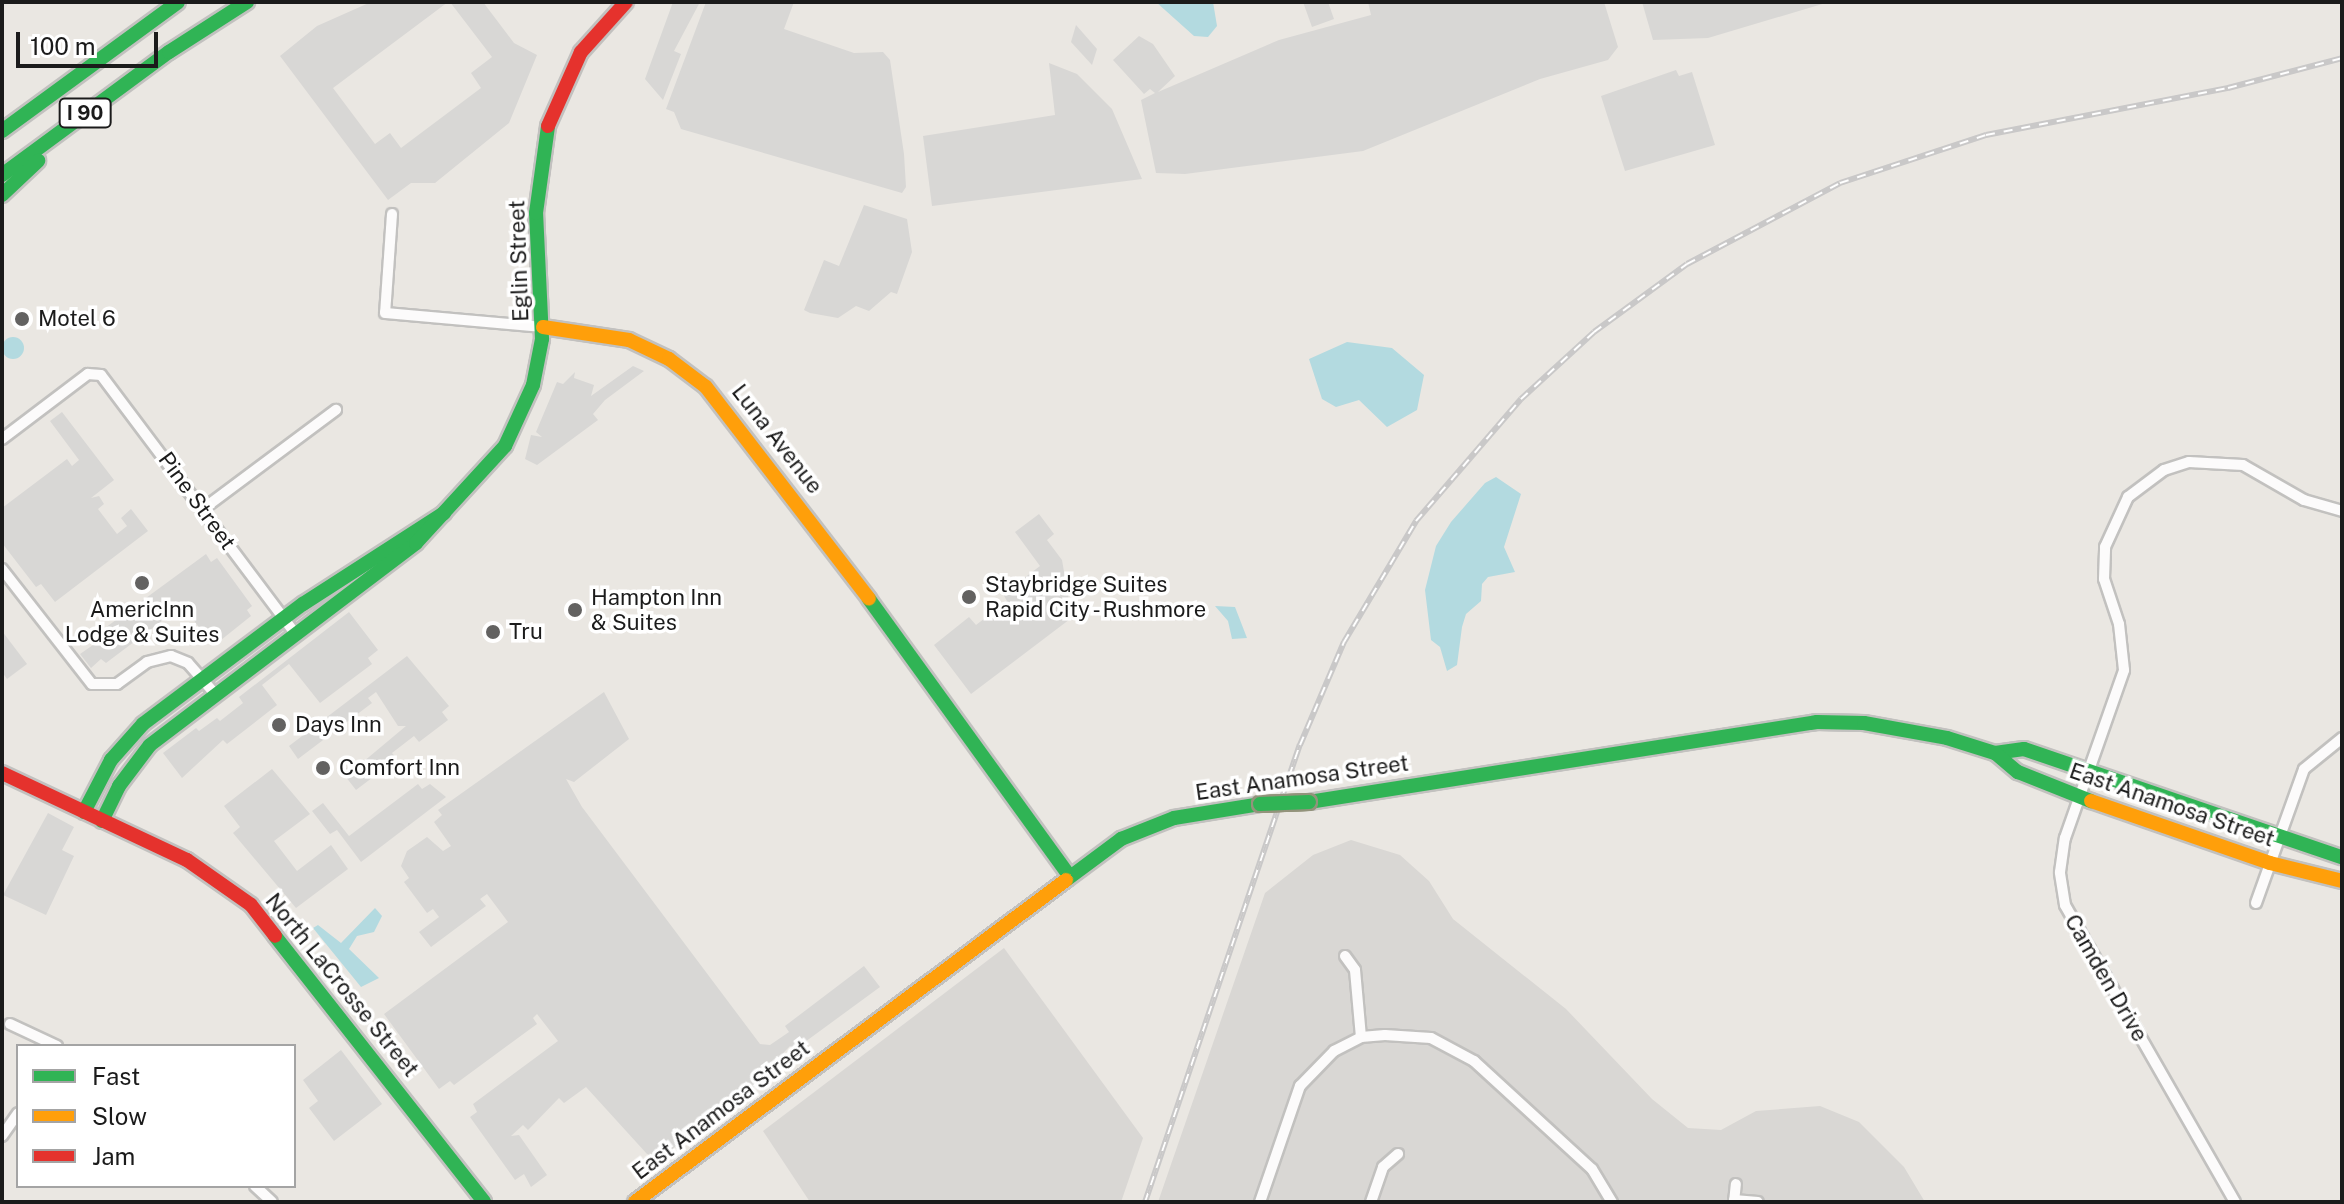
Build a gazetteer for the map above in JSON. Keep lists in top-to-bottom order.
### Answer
{
  "streets": {
    "main road": [
      "I 90",
      "Eglin Street",
      "Luna Avenue",
      "East Anamosa Street",
      "North LaCrosse Street"
    ],
    "street": ["Pine Street", "Camden Drive"]
  },
  "crossings": [
    ["Eglin Street", "Luna Avenue"],
    ["Eglin Street", "Pine Street"],
    ["Eglin Street", "North LaCrosse Street"],
    ["Luna Avenue", "East Anamosa Street"],
    ["East Anamosa Street", "Camden Drive"]
  ],
  "places": [
    "Motel 6",
    "AmericInn Lodge & Suites",
    "Staybridge Suites Rapid City - Rushmore",
    "Hampton Inn & Suites",
    "Tru",
    "Days Inn",
    "Comfort Inn"
  ],
  "legend": ["Fast", "Slow", "Jam"],
  "scale_bar": "100 m"
}
